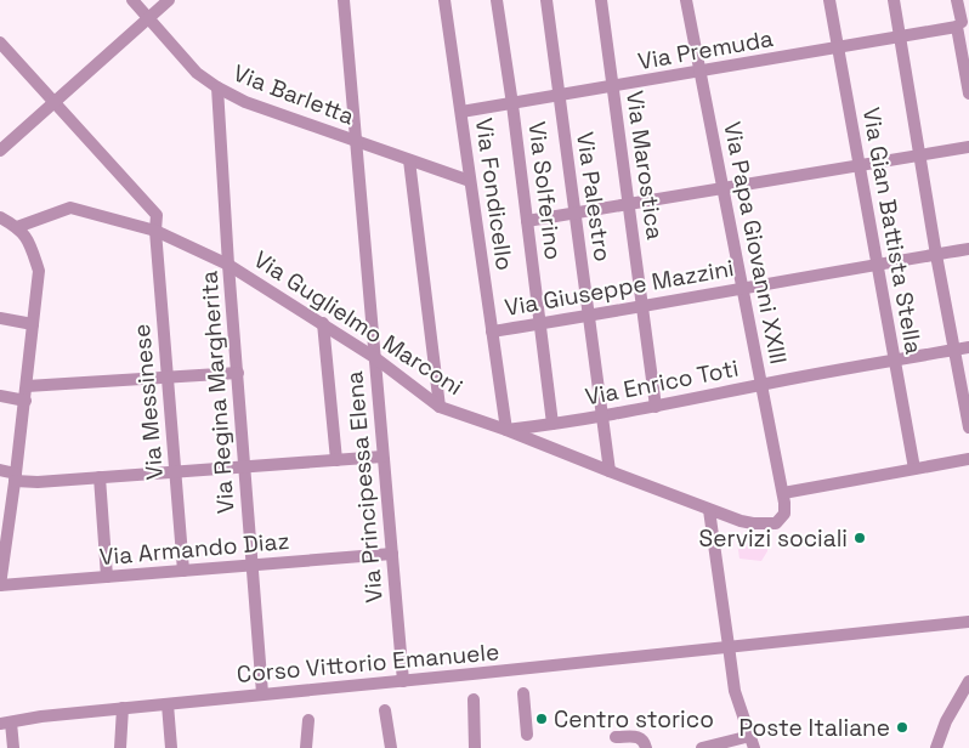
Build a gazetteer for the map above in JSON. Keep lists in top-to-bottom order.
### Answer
{
  "streets": {
    "street": [
      "Via Premuda",
      "Via Barletta",
      "Via Marostica",
      "Via Solferino",
      "Via Fondicello",
      "Via Palestro",
      "Via Gian Battista Stella",
      "Via Papa Giovanni XXIII",
      "Via Giuseppe Mazzini",
      "Via Guglielmo Marconi",
      "Via Enrico Toti",
      "Via Regina Margherita",
      "Via Messinese",
      "Via Principessa Elena",
      "Via Armando Diaz",
      "Corso Vittorio Emanuele"
    ]
  },
  "crossings": [
    ["Via Premuda", "Via Marostica"],
    ["Via Premuda", "Via Solferino"],
    ["Via Premuda", "Via Fondicello"],
    ["Via Premuda", "Via Palestro"],
    ["Via Premuda", "Via Gian Battista Stella"],
    ["Via Premuda", "Via Papa Giovanni XXIII"],
    ["Via Barletta", "Via Fondicello"],
    ["Via Barletta", "Via Regina Margherita"],
    ["Via Barletta", "Via Principessa Elena"],
    ["Via Marostica", "Via Giuseppe Mazzini"],
    ["Via Marostica", "Via Enrico Toti"],
    ["Via Solferino", "Via Giuseppe Mazzini"],
    ["Via Solferino", "Via Enrico Toti"],
    ["Via Fondicello", "Via Giuseppe Mazzini"],
    ["Via Fondicello", "Via Guglielmo Marconi"],
    ["Via Fondicello", "Via Enrico Toti"],
    ["Via Palestro", "Via Giuseppe Mazzini"],
    ["Via Palestro", "Via Guglielmo Marconi"],
    ["Via Palestro", "Via Enrico Toti"],
    ["Via Gian Battista Stella", "Via Giuseppe Mazzini"],
    ["Via Gian Battista Stella", "Via Enrico Toti"],
    ["Via Papa Giovanni XXIII", "Via Giuseppe Mazzini"],
    ["Via Papa Giovanni XXIII", "Via Guglielmo Marconi"],
    ["Via Papa Giovanni XXIII", "Via Enrico Toti"],
    ["Via Guglielmo Marconi", "Via Enrico Toti"],
    ["Via Guglielmo Marconi", "Via Regina Margherita"],
    ["Via Guglielmo Marconi", "Via Messinese"],
    ["Via Guglielmo Marconi", "Via Principessa Elena"],
    ["Via Regina Margherita", "Via Armando Diaz"],
    ["Via Regina Margherita", "Corso Vittorio Emanuele"],
    ["Via Messinese", "Via Armando Diaz"],
    ["Via Principessa Elena", "Via Armando Diaz"],
    ["Via Principessa Elena", "Corso Vittorio Emanuele"]
  ],
  "places": ["Servizi sociali", "Centro storico", "Poste Italiane"]
}
